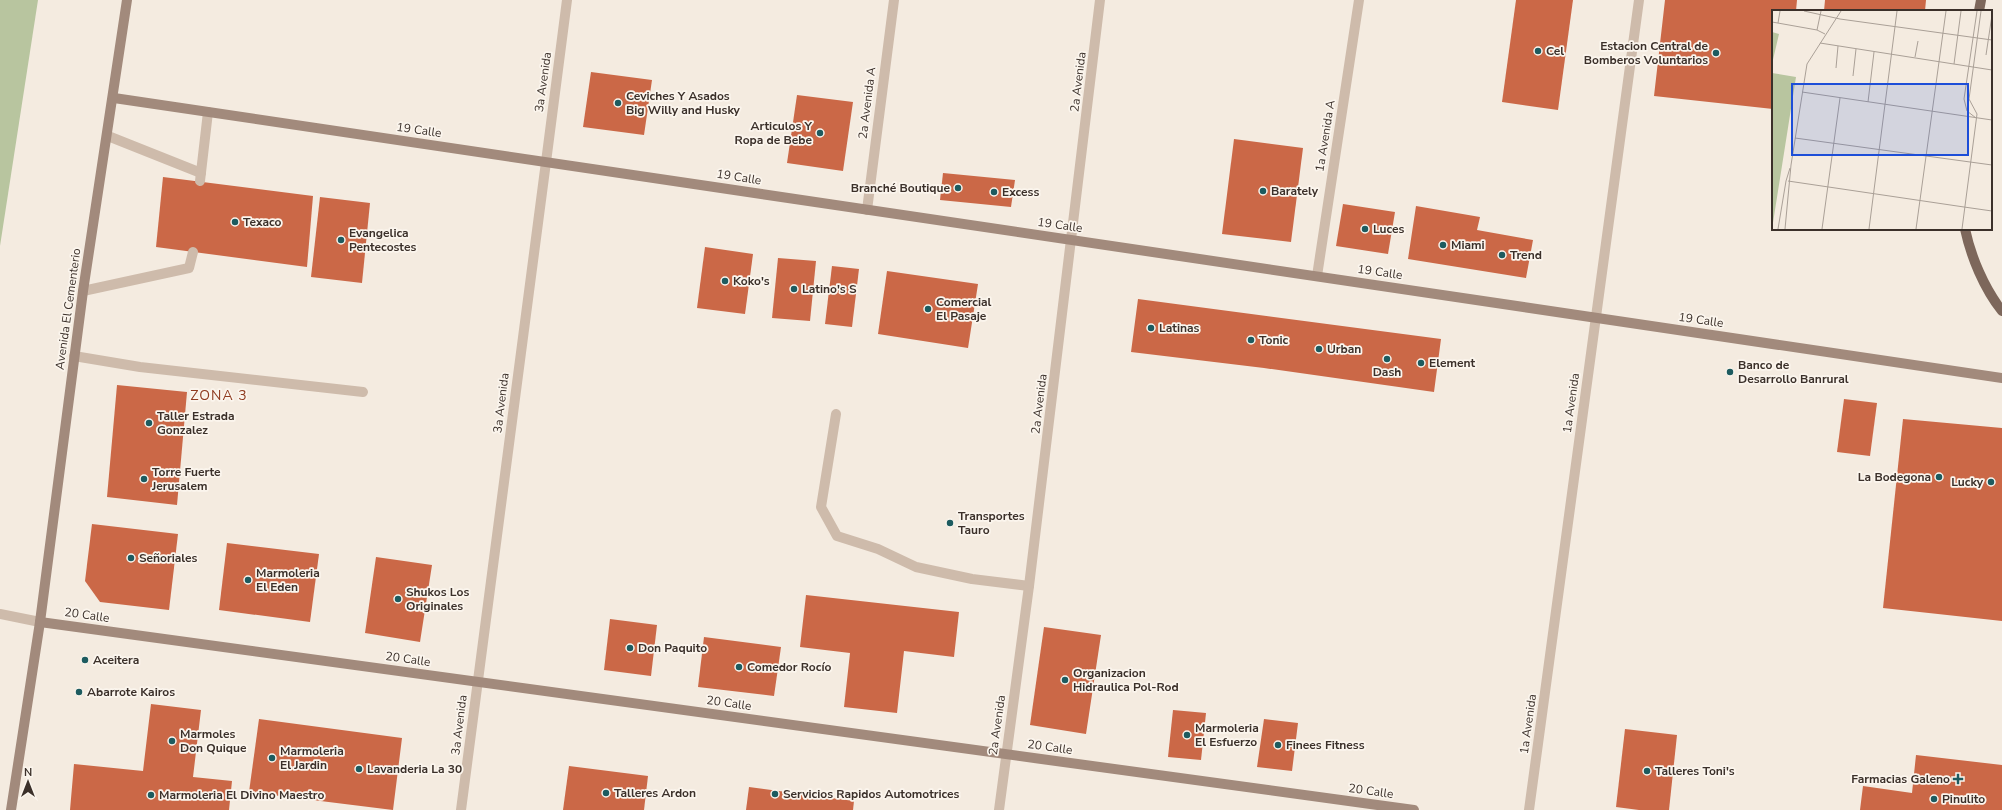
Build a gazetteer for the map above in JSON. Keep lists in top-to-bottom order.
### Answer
{
  "streets": {
    "main road": ["19 Calle", "Avenida El Cementerio", "20 Calle"],
    "street": [
      "3a Avenida",
      "2a Avenida",
      "2a Avenida A",
      "1a Avenida A",
      "1a Avenida"
    ]
  },
  "crossings": [
    ["3a Avenida", "19 Calle"],
    ["3a Avenida", "20 Calle"],
    ["2a Avenida", "19 Calle"],
    ["2a Avenida", "20 Calle"],
    ["2a Avenida A", "19 Calle"],
    ["19 Calle", "1a Avenida A"],
    ["19 Calle", "Avenida El Cementerio"],
    ["19 Calle", "1a Avenida"],
    ["Avenida El Cementerio", "20 Calle"]
  ],
  "districts": ["ZONA 3"],
  "places": {
    "other": [
      "Cel",
      "Estacion Central de Bomberos Voluntarios",
      "Ceviches Y Asados Big Willy and Husky",
      "Articulos Y Ropa de Bebe",
      "Branché Boutique",
      "Barately",
      "Excess",
      "Texaco",
      "Luces",
      "Evangelica Pentecostes",
      "Miami",
      "Trend",
      "Koko's",
      "Latino's S",
      "Comercial El Pasaje",
      "Latinas",
      "Tonic",
      "Urban",
      "Dash",
      "Element",
      "Banco de Desarrollo Banrural",
      "Taller Estrada Gonzalez",
      "La Bodegona",
      "Torre Fuerte Jerusalem",
      "Lucky",
      "Transportes Tauro",
      "Señoriales",
      "Marmoleria El Eden",
      "Shukos Los Originales",
      "Don Paquito",
      "Aceitera",
      "Comedor Rocío",
      "Organizacion Hidraulica Pol-Rod",
      "Abarrote Kairos",
      "Marmoleria El Esfuerzo",
      "Marmoles Don Quique",
      "Finees Fitness",
      "Marmoleria El Jardin",
      "Lavanderia La 30",
      "Talleres Toni's",
      "Talleres Ardon",
      "Servicios Rapidos Automotrices",
      "Marmoleria El Divino Maestro",
      "Pinulito"
    ],
    "health": ["Farmacias Galeno"]
  },
  "north": "top"
}
